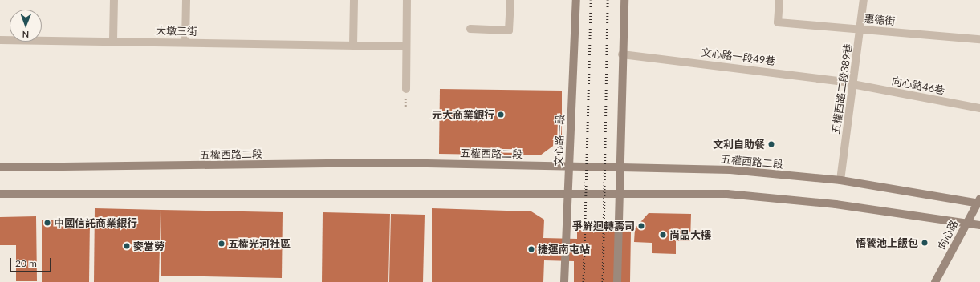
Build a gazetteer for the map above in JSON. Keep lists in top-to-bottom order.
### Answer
{
  "streets": {
    "main road": ["文心路一段", "五權西路二段", "向心路"],
    "street": [
      "惠德街",
      "大墩三街",
      "文心路一段49巷",
      "向心路46巷",
      "五權西路二段389巷"
    ]
  },
  "crossings": [
    ["惠德街", "五權西路二段389巷"],
    ["文心路一段49巷", "向心路46巷"],
    ["文心路一段49巷", "五權西路二段389巷"],
    ["向心路46巷", "五權西路二段389巷"],
    ["五權西路二段389巷", "五權西路二段"],
    ["文心路一段", "五權西路二段"],
    ["五權西路二段", "向心路"]
  ],
  "places": [
    "元大商業銀行",
    "文利自助餐",
    "中國信託商業銀行",
    "爭鮮迴轉壽司",
    "尚品大樓",
    "悟饕池上飯包",
    "五權光河社區",
    "麥當勞",
    "捷運南屯站"
  ],
  "scale_bar": "20 m",
  "north": "bottom"
}
